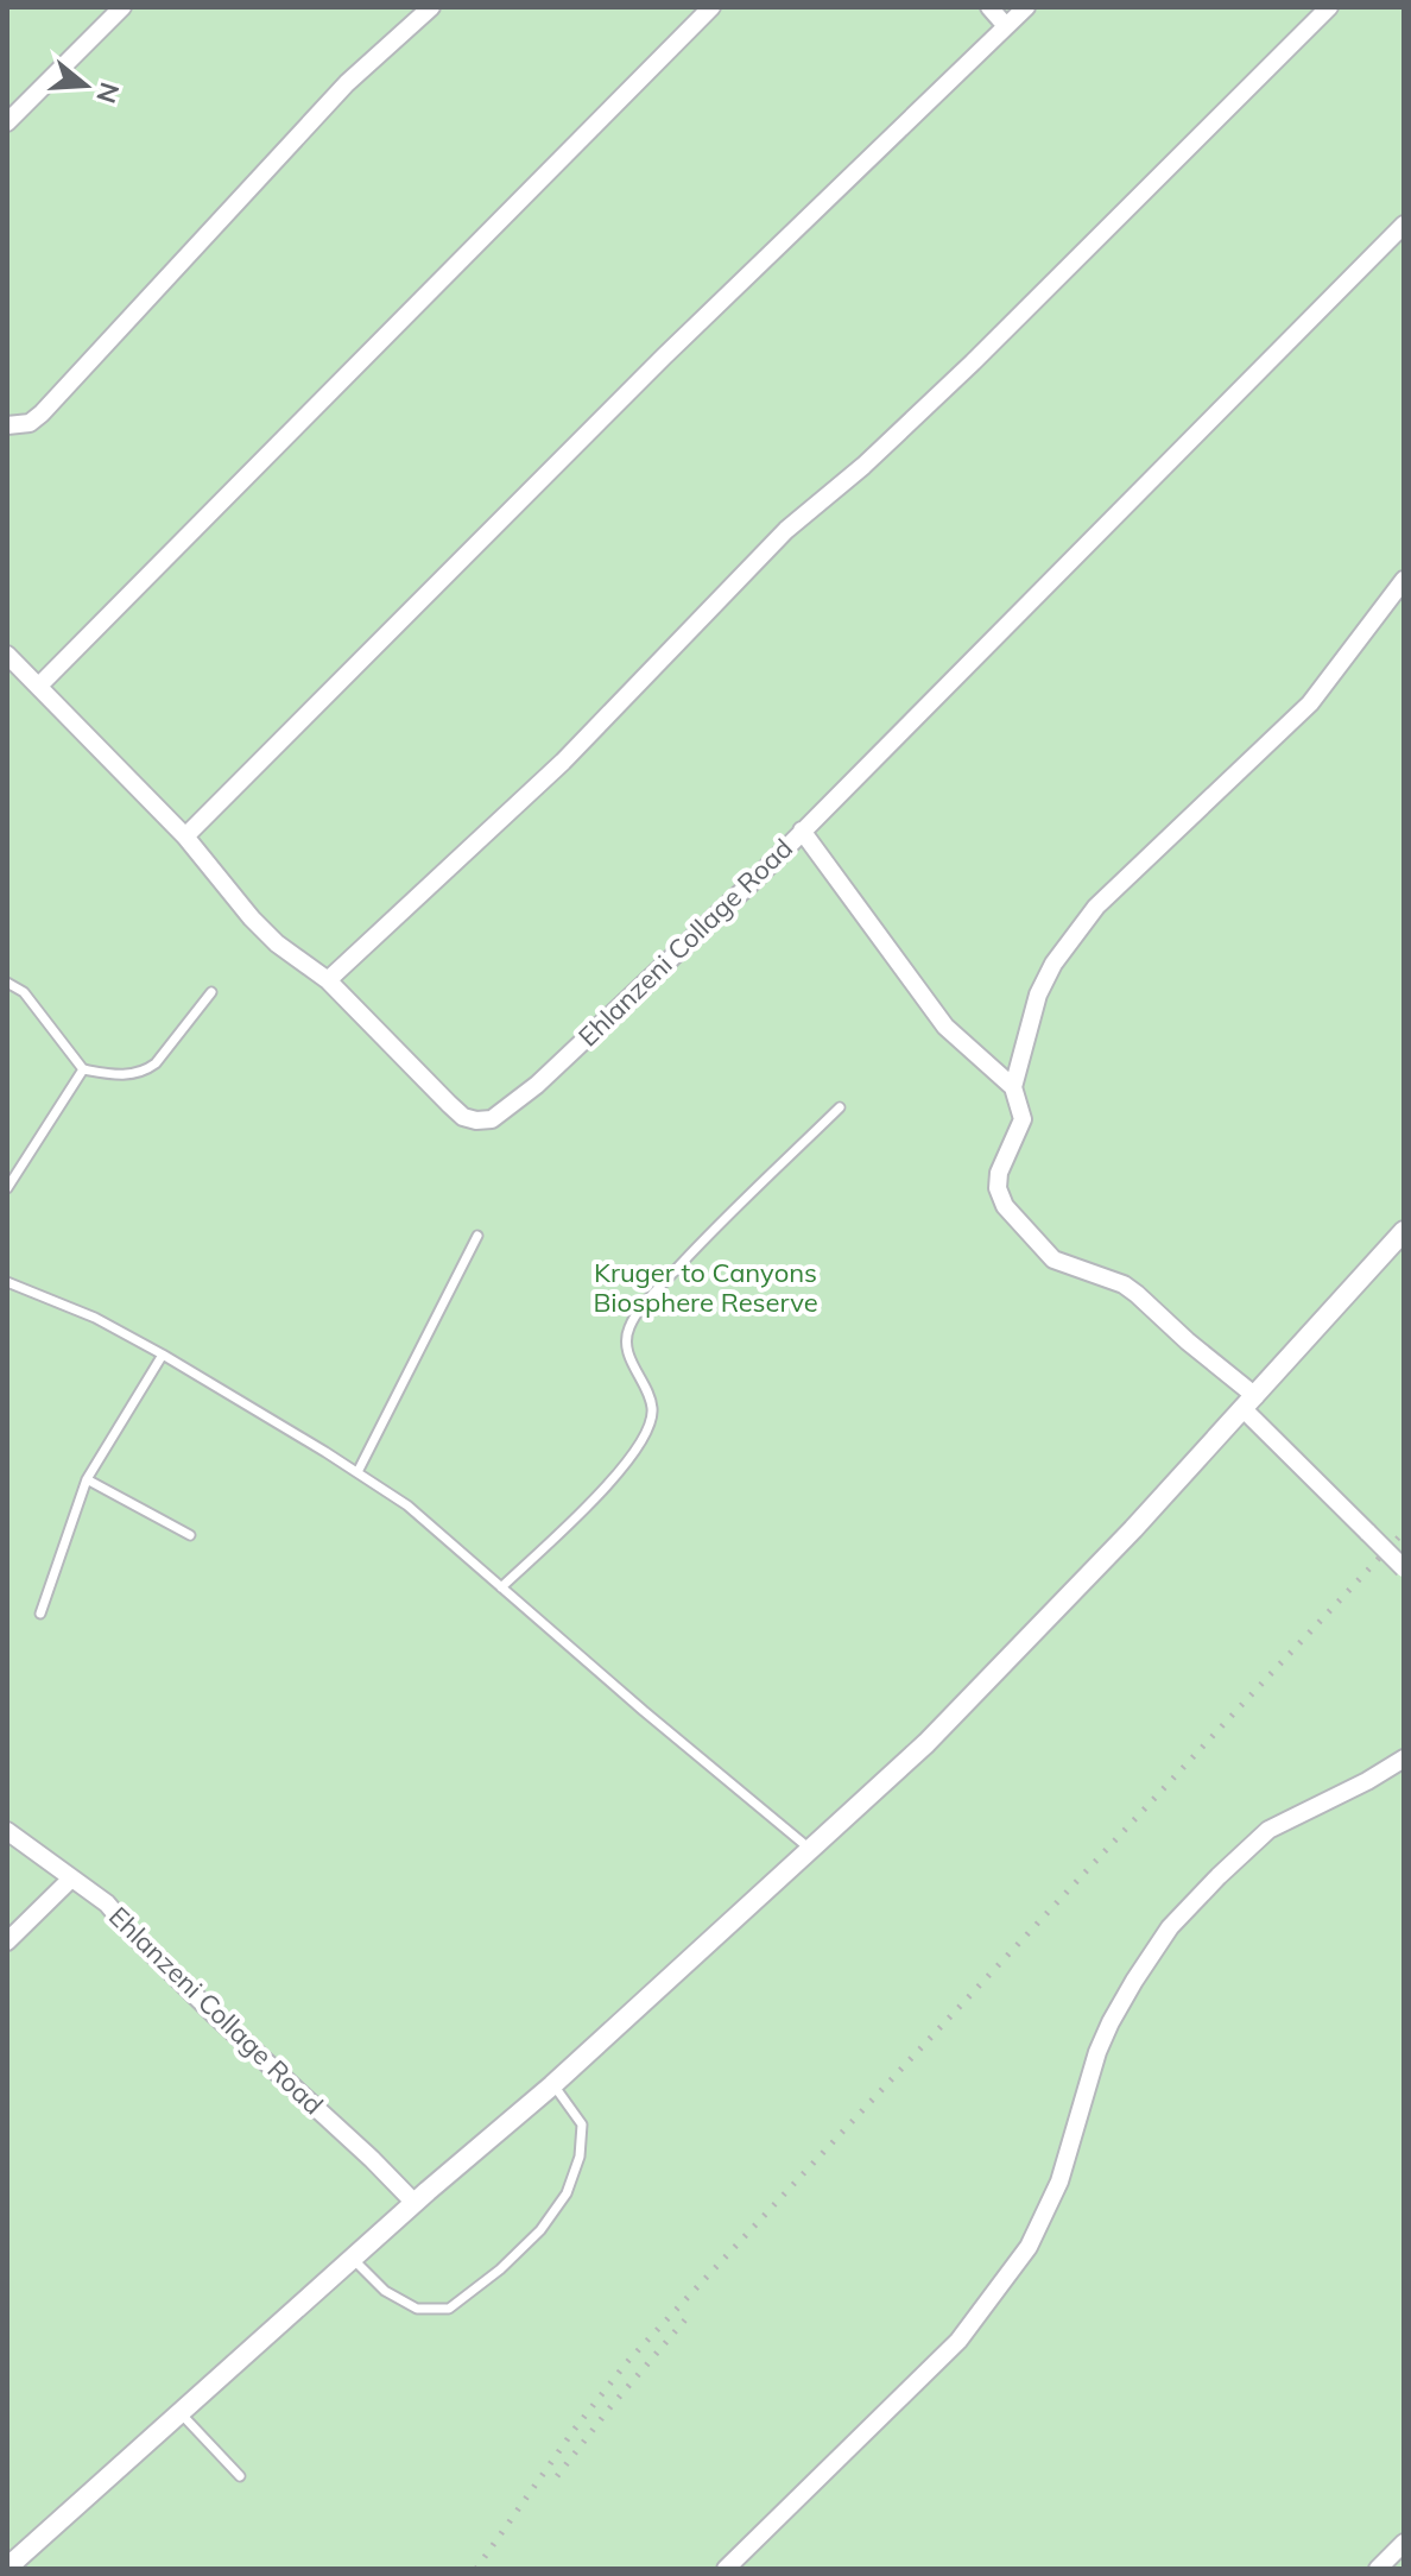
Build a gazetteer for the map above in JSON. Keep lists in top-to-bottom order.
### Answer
{
  "streets": {
    "street": ["Ehlanzeni Collage Road"]
  },
  "parks": ["Kruger to Canyons Biosphere Reserve"],
  "north": "right"
}
